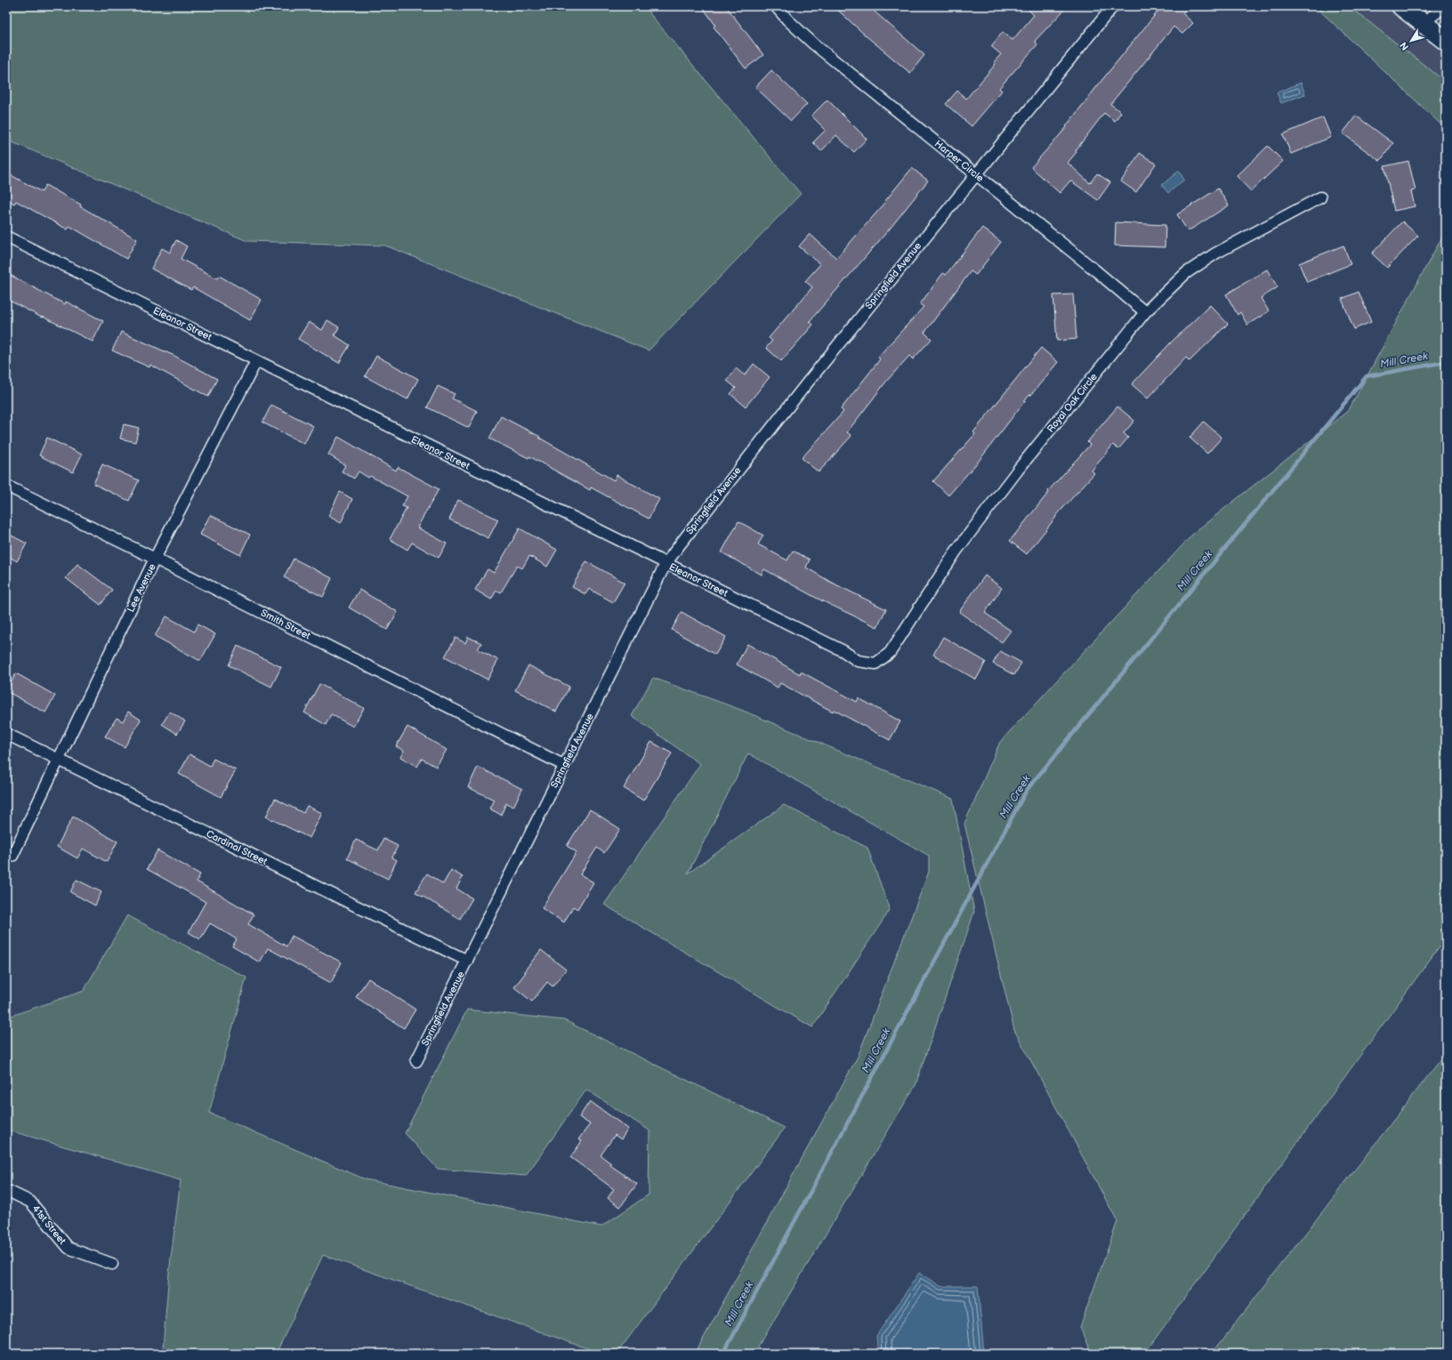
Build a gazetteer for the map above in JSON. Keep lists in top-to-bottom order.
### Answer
{
  "streets": {
    "street": [
      "Harper Circle",
      "Springfield Avenue",
      "Eleanor Street",
      "Royal Oak Circle",
      "Lee Avenue",
      "Smith Street",
      "Cardinal Street",
      "41st Street"
    ]
  },
  "crossings": [
    ["Harper Circle", "Springfield Avenue"],
    ["Harper Circle", "Royal Oak Circle"],
    ["Springfield Avenue", "Eleanor Street"],
    ["Springfield Avenue", "Smith Street"],
    ["Springfield Avenue", "Cardinal Street"],
    ["Eleanor Street", "Royal Oak Circle"],
    ["Eleanor Street", "Lee Avenue"],
    ["Lee Avenue", "Smith Street"],
    ["Lee Avenue", "Cardinal Street"]
  ],
  "water": ["Mill Creek"],
  "north": "bottom left"
}
